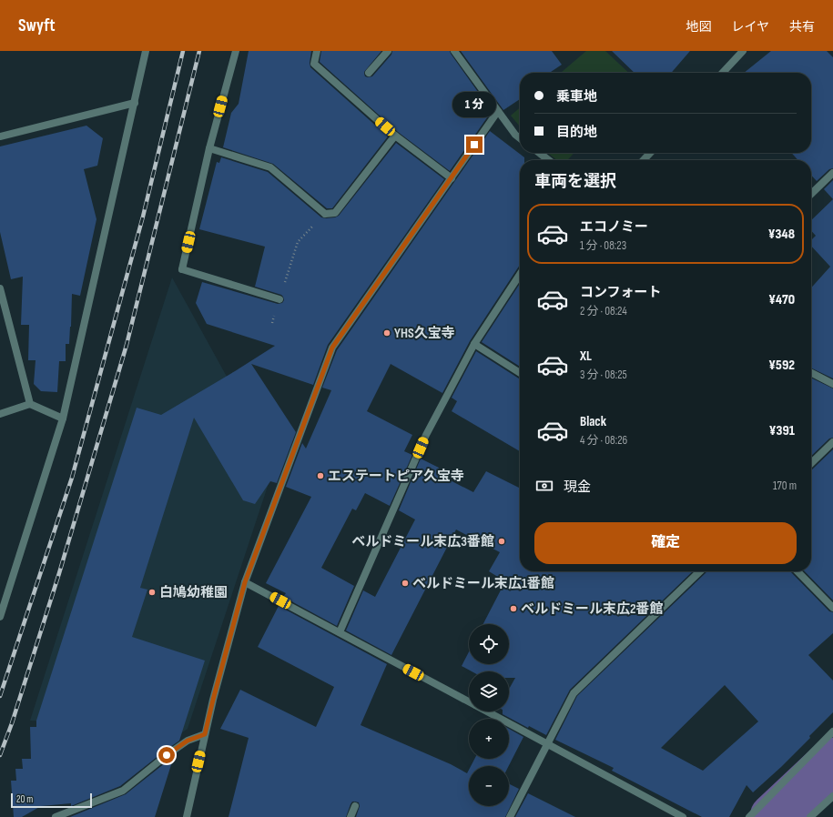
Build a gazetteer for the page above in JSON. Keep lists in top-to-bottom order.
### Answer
{
  "places": [
    "YHS久宝寺",
    "エステートピア久宝寺",
    "ベルドミール末広3番館",
    "ベルドミール末広1番館",
    "白鳩幼稚園",
    "ベルドミール末広2番館"
  ],
  "scale_bar": "20 m",
  "page": {
    "header": "Swyft",
    "nav": ["地図", "レイヤ", "共有"],
    "banner": ["乗車地", "目的地"],
    "bubble": "1 分",
    "heading": "車両を選択",
    "list": [
      {
        "name": "エコノミー",
        "note": "1 分 · 08:23",
        "value": "¥348"
      },
      {
        "name": "コンフォート",
        "note": "2 分 · 08:24",
        "value": "¥470"
      },
      {
        "name": "XL",
        "note": "3 分 · 08:25",
        "value": "¥592"
      },
      {
        "name": "Black",
        "note": "4 分 · 08:26",
        "value": "¥391"
      }
    ],
    "pay": ["現金", "170 m"],
    "buttons": "確定",
    "map_buttons": ["+", "−"],
    "scale": "20 m"
  }
}
